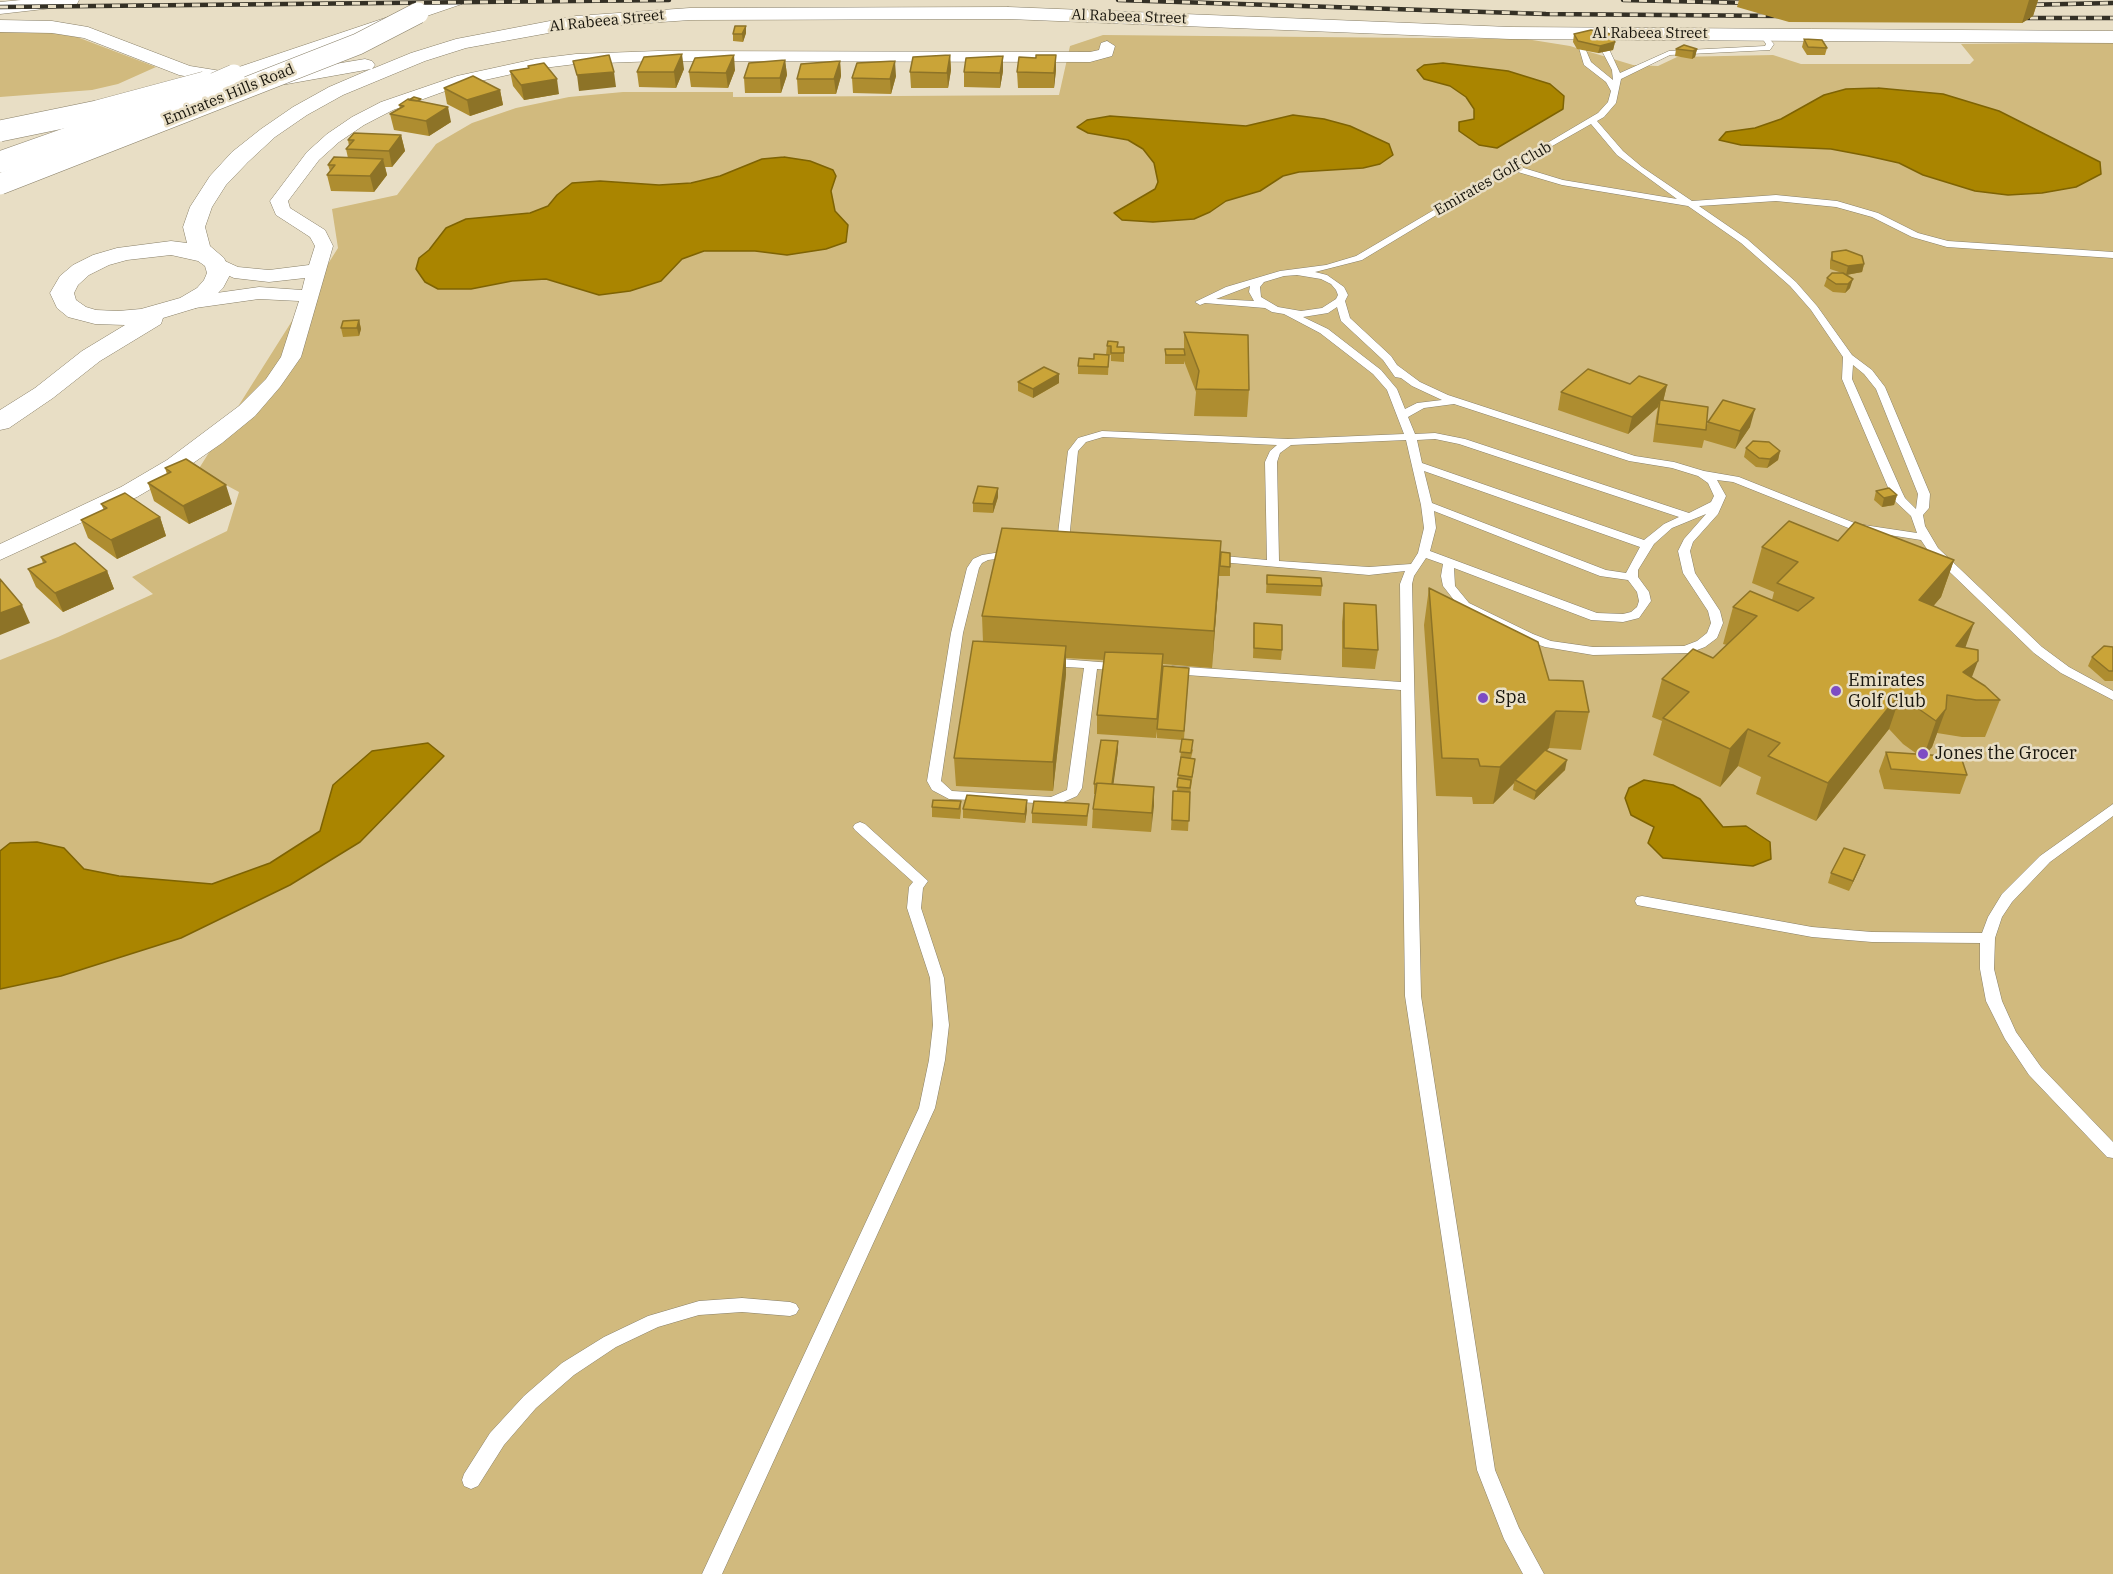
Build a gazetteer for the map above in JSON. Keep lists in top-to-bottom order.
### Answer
{
  "streets": {
    "main road": ["Al Rabeea Street", "Emirates Hills Road"],
    "lane": ["Emirates Golf Club"]
  },
  "places": ["Emirates Golf Club", "Spa", "Jones the Grocer"]
}
